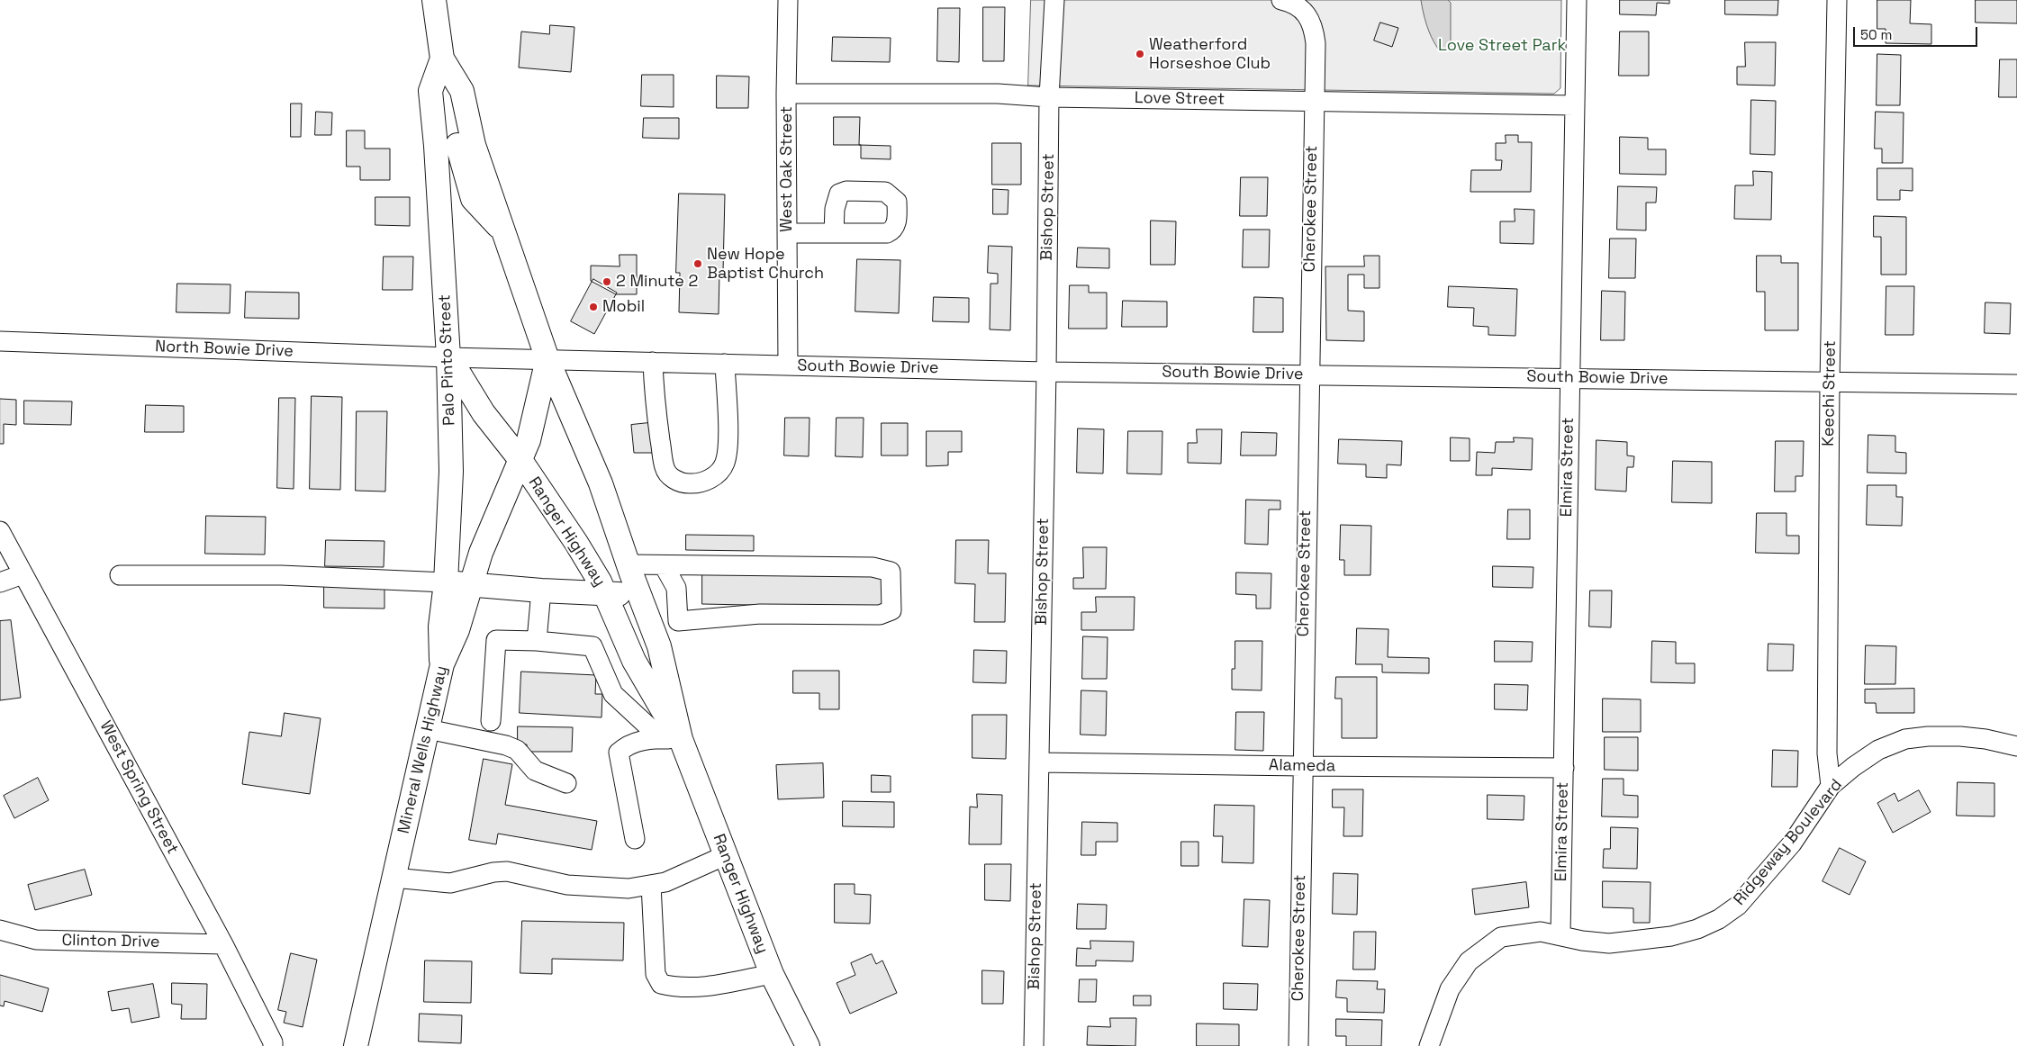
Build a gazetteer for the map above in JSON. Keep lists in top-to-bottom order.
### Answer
{
  "streets": {
    "main road": ["Palo Pinto Street", "Ranger Highway", "Mineral Wells Highway"],
    "street": [
      "Love Street",
      "West Oak Street",
      "Bishop Street",
      "Cherokee Street",
      "North Bowie Drive",
      "South Bowie Drive",
      "Keechi Street",
      "Elmira Street",
      "Alameda",
      "West Spring Street",
      "Ridgeway Boulevard",
      "Clinton Drive"
    ]
  },
  "crossings": [
    ["Love Street", "West Oak Street"],
    ["Love Street", "Bishop Street"],
    ["Love Street", "Cherokee Street"],
    ["Love Street", "Elmira Street"],
    ["West Oak Street", "South Bowie Drive"],
    ["Bishop Street", "South Bowie Drive"],
    ["Bishop Street", "Alameda"],
    ["Cherokee Street", "South Bowie Drive"],
    ["Cherokee Street", "Alameda"],
    ["North Bowie Drive", "Palo Pinto Street"],
    ["North Bowie Drive", "South Bowie Drive"],
    ["North Bowie Drive", "Ranger Highway"],
    ["Palo Pinto Street", "South Bowie Drive"],
    ["Palo Pinto Street", "Ranger Highway"],
    ["Palo Pinto Street", "Mineral Wells Highway"],
    ["South Bowie Drive", "Keechi Street"],
    ["South Bowie Drive", "Elmira Street"],
    ["South Bowie Drive", "Ranger Highway"],
    ["South Bowie Drive", "Mineral Wells Highway"],
    ["Keechi Street", "Ridgeway Boulevard"],
    ["Elmira Street", "Alameda"],
    ["Elmira Street", "Ridgeway Boulevard"],
    ["Ranger Highway", "Mineral Wells Highway"],
    ["West Spring Street", "Clinton Drive"]
  ],
  "parks": ["Love Street Park"],
  "places": [
    "Weatherford Horseshoe Club",
    "New Hope Baptist Church",
    "2 Minute 2",
    "Mobil"
  ],
  "scale_bar": "50 m"
}
